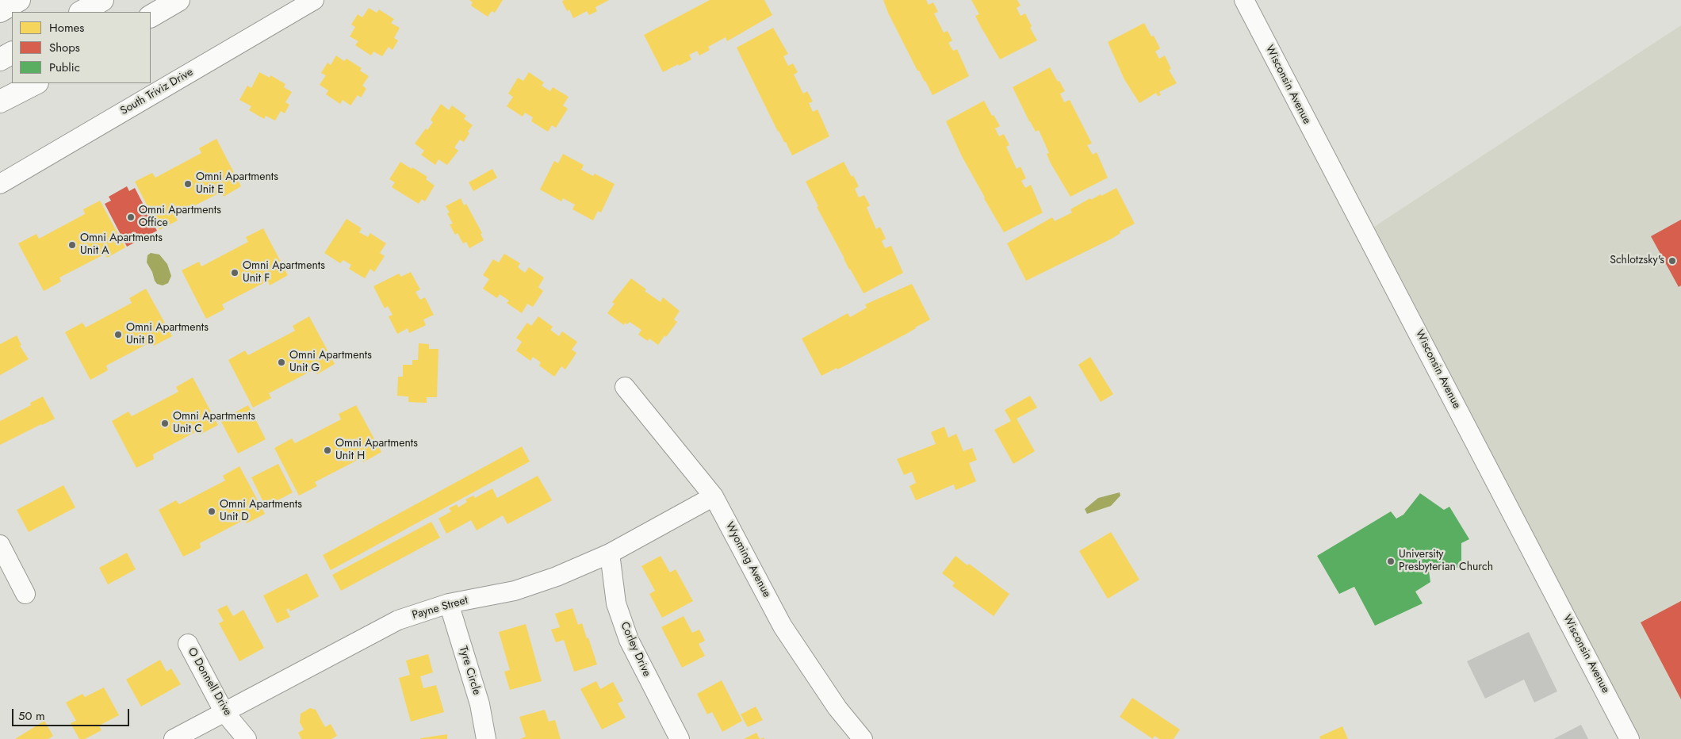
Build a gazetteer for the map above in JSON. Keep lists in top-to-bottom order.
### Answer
{
  "streets": {
    "street": [
      "Wisconsin Avenue",
      "South Triviz Drive",
      "Wyoming Avenue",
      "Payne Street",
      "Corley Drive",
      "Tyre Circle",
      "O Donnell Drive"
    ]
  },
  "crossings": [
    ["Wyoming Avenue", "Payne Street"],
    ["Payne Street", "Corley Drive"],
    ["Payne Street", "Tyre Circle"],
    ["Payne Street", "O Donnell Drive"]
  ],
  "places": [
    "Omni Apartments Unit E",
    "Omni Apartments Office",
    "Omni Apartments Unit A",
    "Schlotzsky's",
    "Omni Apartments Unit F",
    "Omni Apartments Unit B",
    "Omni Apartments Unit G",
    "Omni Apartments Unit C",
    "Omni Apartments Unit H",
    "Omni Apartments Unit D",
    "University Presbyterian Church"
  ],
  "legend": ["Homes", "Shops", "Public"],
  "scale_bar": "50 m"
}
